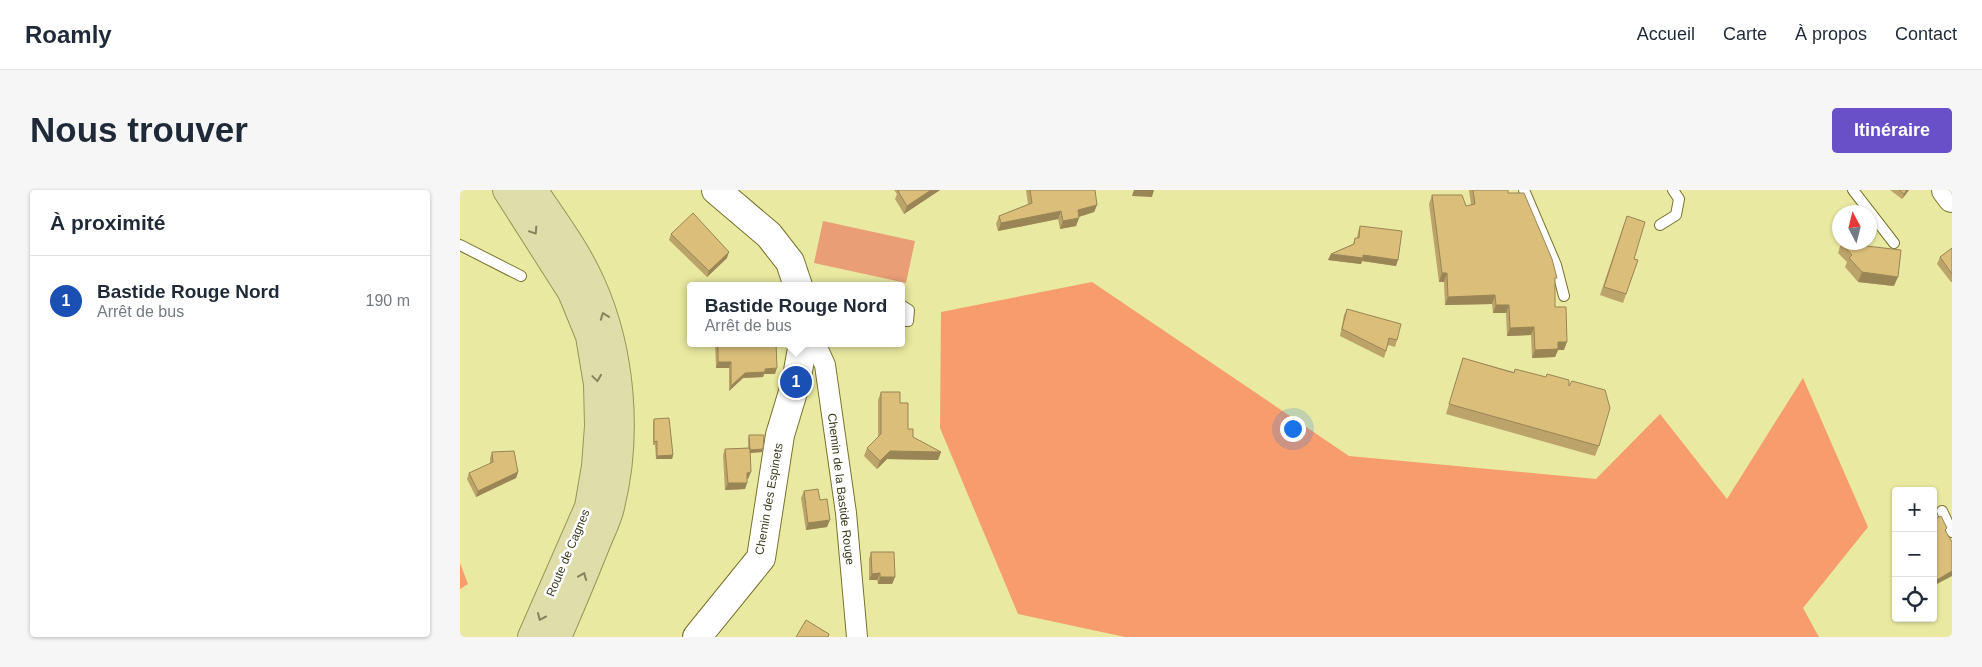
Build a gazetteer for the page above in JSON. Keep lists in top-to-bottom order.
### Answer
{
  "streets": {
    "main road": ["Route de Cagnes"],
    "street": ["Chemin de la Bastide Rouge", "Chemin des Espinets"]
  },
  "north": "top",
  "page": {
    "header": "Roamly",
    "nav": [
      "Accueil",
      "Carte",
      "À propos",
      "Contact"
    ],
    "buttons": "Itinéraire",
    "title": "Nous trouver",
    "heading": "À proximité",
    "list": [
      {
        "mark": "1",
        "name": "Bastide Rouge Nord",
        "note": "Arrêt de bus",
        "value": "190 m"
      }
    ],
    "popup": ["Bastide Rouge Nord", "Arrêt de bus"],
    "pins": "1",
    "map_buttons": ["+", "−"]
  }
}
